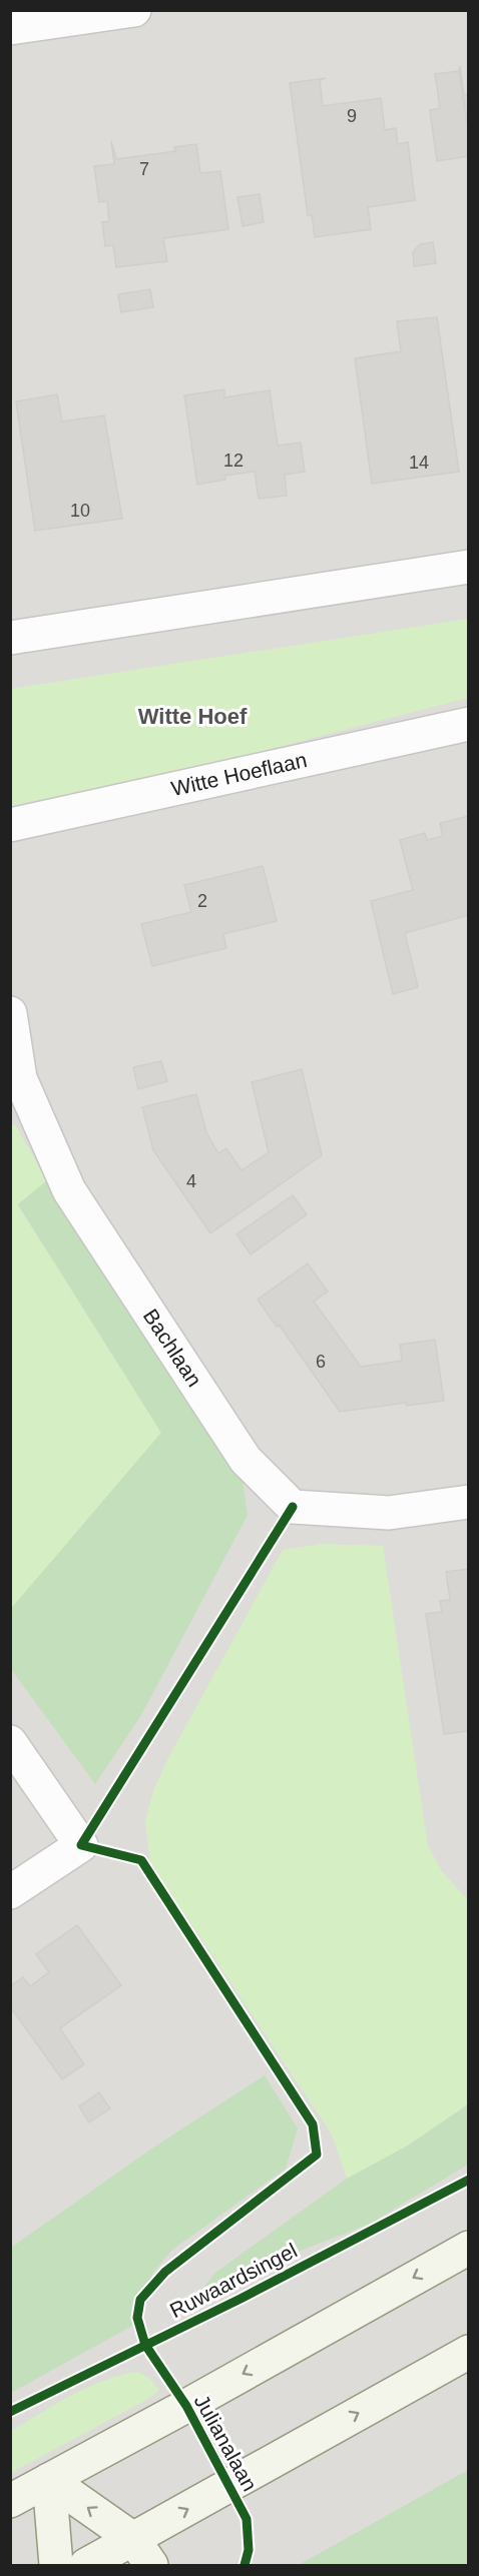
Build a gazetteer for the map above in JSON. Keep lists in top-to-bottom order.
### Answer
{
  "streets": {
    "street": ["Witte Hoeflaan", "Bachlaan"],
    "cycle path": ["Ruwaardsingel", "Julianalaan"]
  },
  "districts": ["Witte Hoef"],
  "house_numbers": [
    "9",
    "7",
    "12",
    "14",
    "10",
    "2",
    "4",
    "6"
  ]
}
